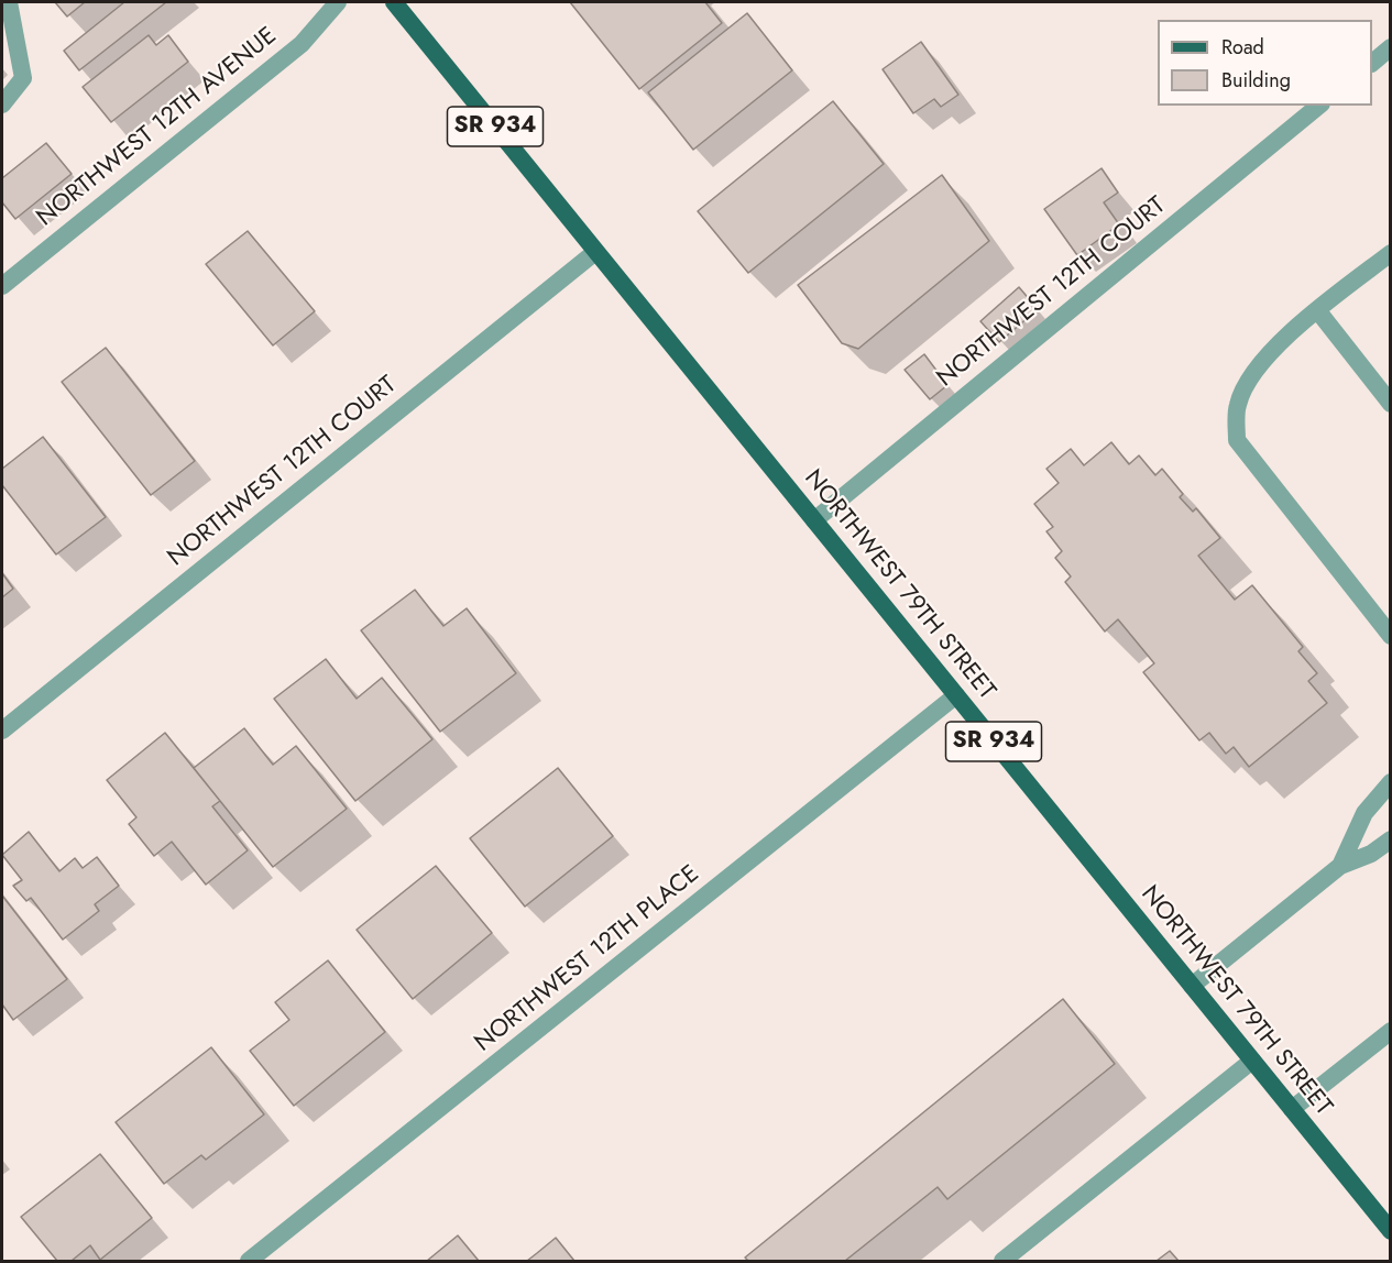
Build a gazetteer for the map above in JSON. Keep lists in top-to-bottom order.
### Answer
{
  "streets": {
    "main road": ["SR 934", "NORTHWEST 79TH STREET"],
    "street": ["NORTHWEST 12TH AVENUE", "NORTHWEST 12TH COURT", "NORTHWEST 12TH PLACE"]
  },
  "crossings": [
    ["NORTHWEST 12TH COURT", "NORTHWEST 79TH STREET"],
    ["NORTHWEST 79TH STREET", "NORTHWEST 12TH PLACE"]
  ],
  "legend": ["Road", "Building"]
}
